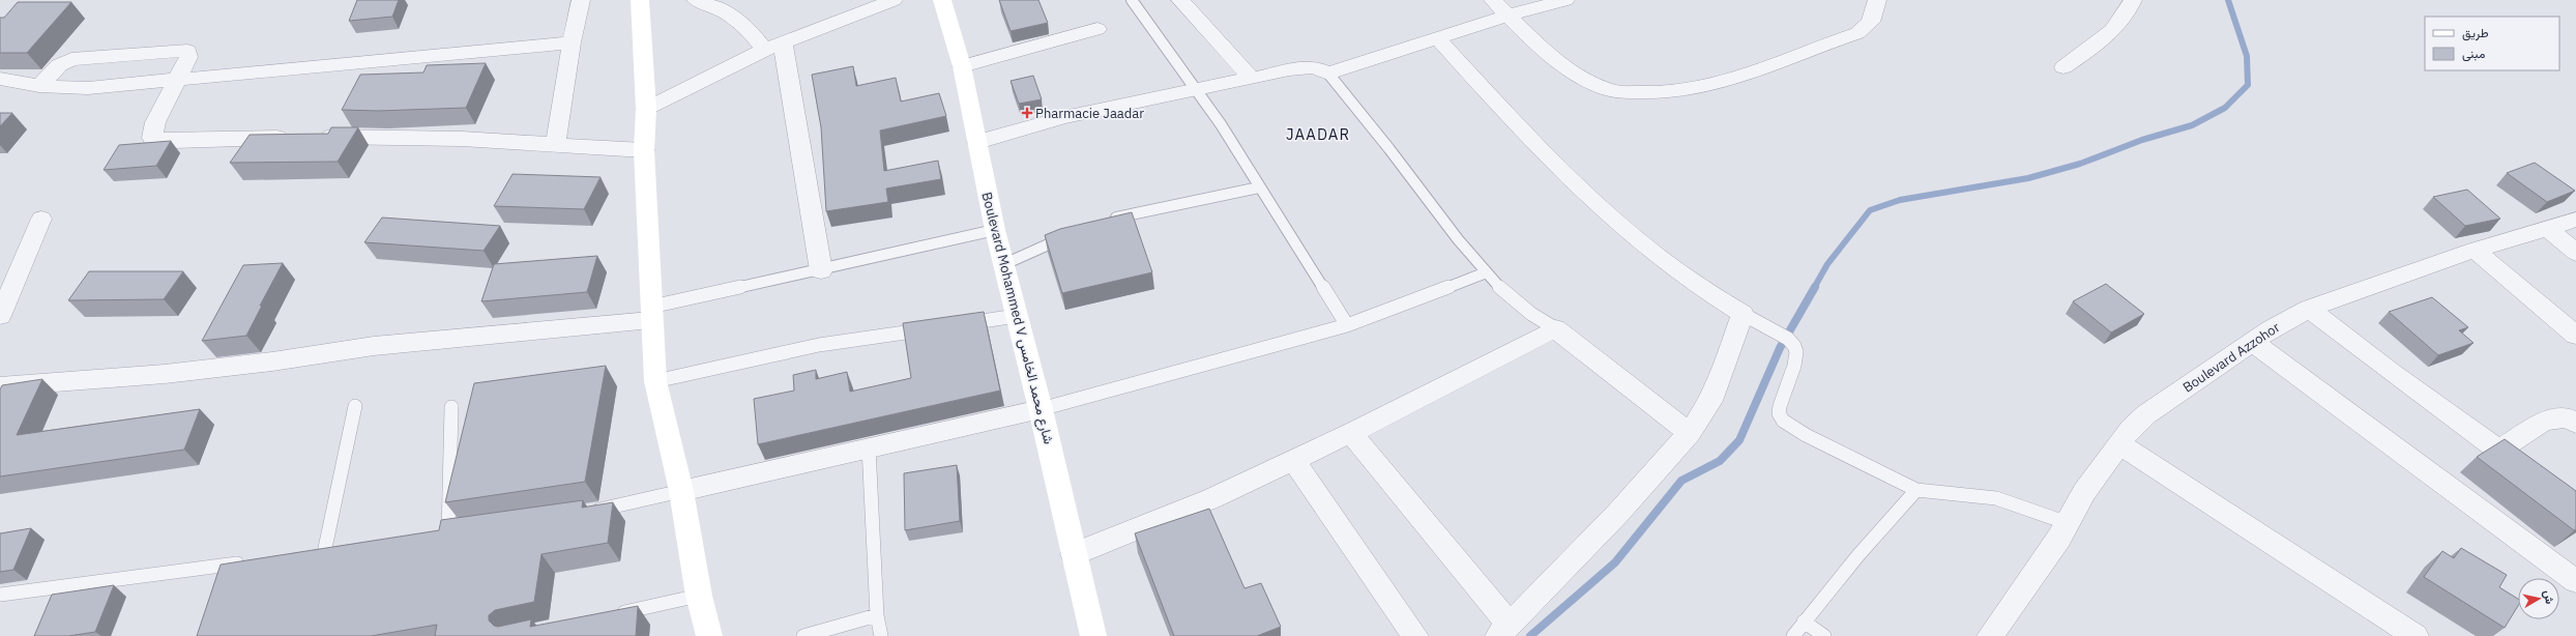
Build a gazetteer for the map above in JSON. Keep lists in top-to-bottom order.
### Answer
{
  "streets": {
    "main road": ["Boulevard Mohammed V شارع محمد الخامس"],
    "street": ["Boulevard Azzohor"]
  },
  "districts": ["JAADAR"],
  "places": {
    "health": ["Pharmacie Jaadar"]
  },
  "legend": ["طريق", "مبنى"],
  "north": "right"
}
